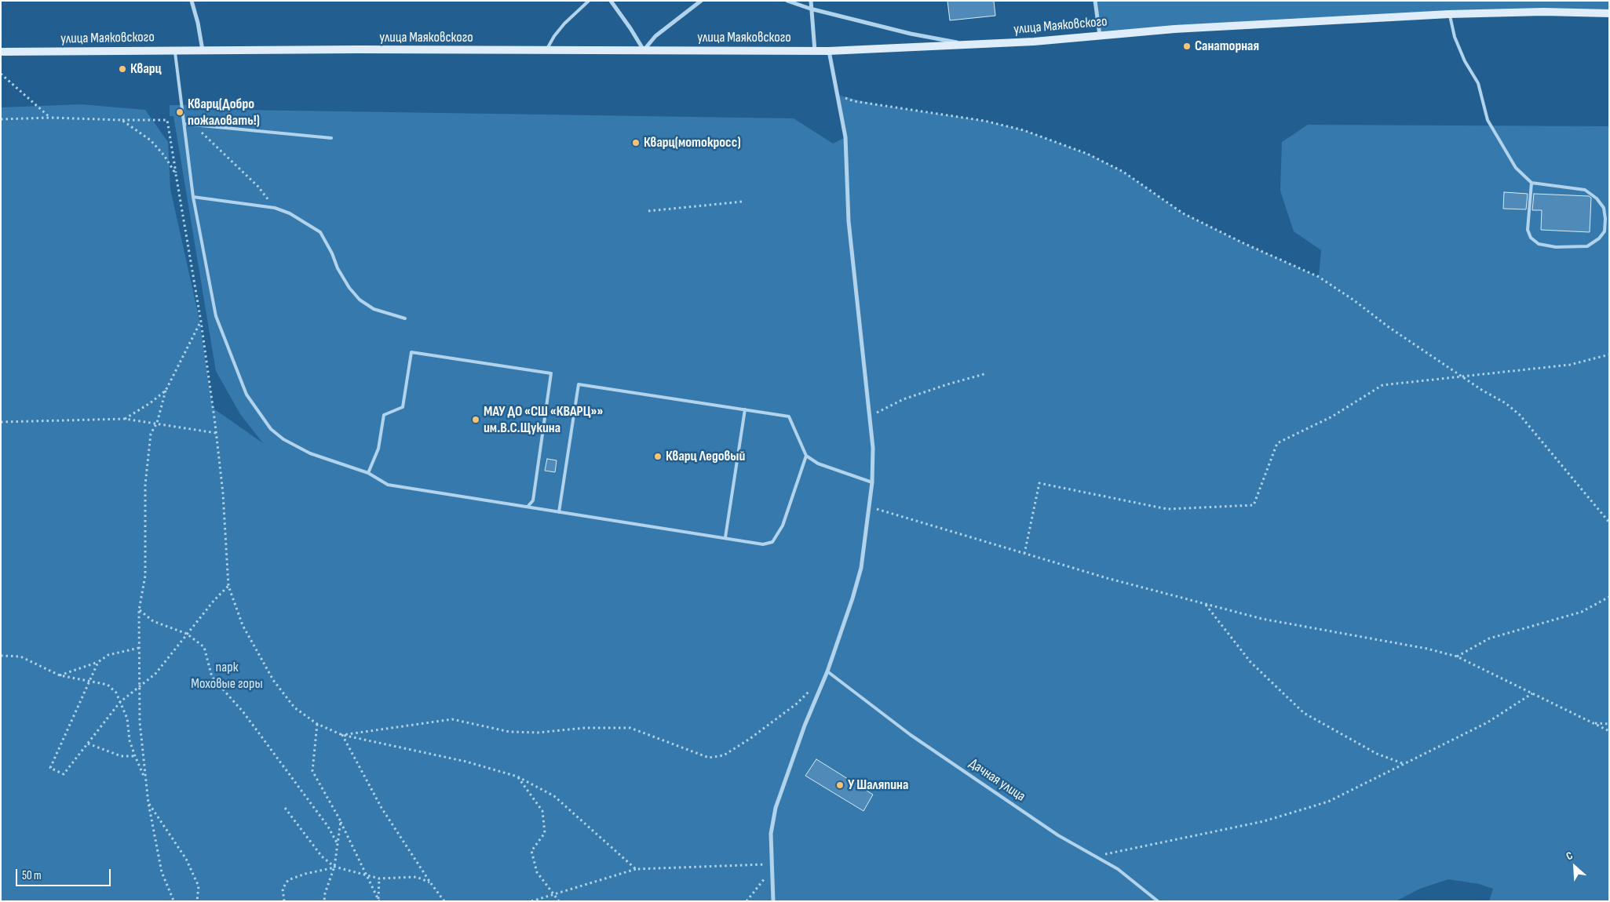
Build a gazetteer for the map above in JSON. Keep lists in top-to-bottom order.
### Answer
{
  "streets": {
    "main road": ["улица Маяковского"],
    "lane": ["Дачная улица"]
  },
  "parks": ["парк Моховые горы"],
  "places": [
    "Санаторная",
    "Кварц",
    "Кварц(Добро пожаловать!)",
    "Кварц(мотокросс)",
    "МАУ ДО «СШ «КВАРЦ»» им.В.С.Щукина",
    "Кварц Ледовый",
    "У Шаляпина"
  ],
  "scale_bar": "50 m",
  "north": "top left"
}
